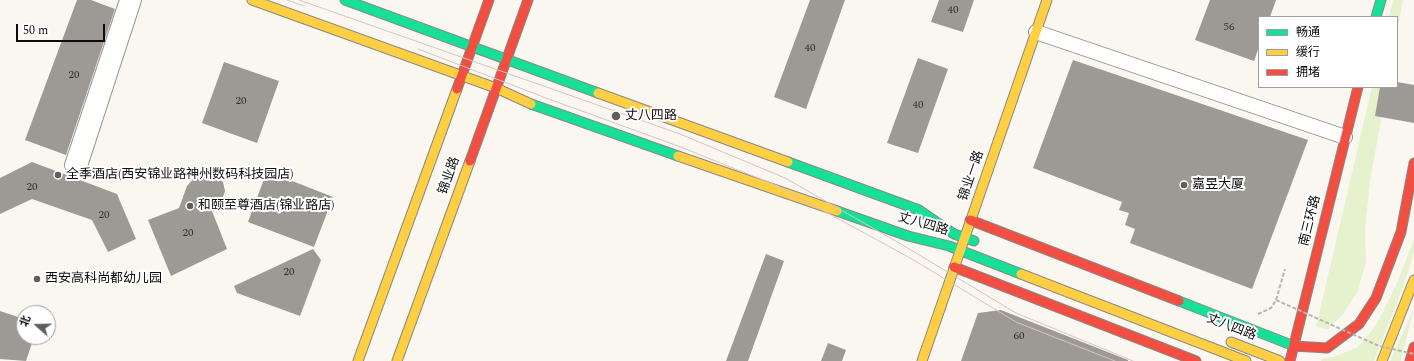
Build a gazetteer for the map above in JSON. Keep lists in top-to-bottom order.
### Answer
{
  "streets": {
    "main road": [
      "锦业路",
      "锦业一路",
      "南三环路",
      "丈八四路"
    ]
  },
  "crossings": [
    ["锦业路", "丈八四路"],
    ["锦业一路", "丈八四路"]
  ],
  "places": [
    "丈八四路",
    "全季酒店(西安锦业路神州数码科技园店)",
    "嘉昱大厦",
    "和颐至尊酒店(锦业路店)",
    "西安高科尚都幼儿园"
  ],
  "house_numbers": [
    "40",
    "56",
    "40",
    "20",
    "20",
    "40",
    "20",
    "20",
    "20",
    "20",
    "60"
  ],
  "legend": ["畅通", "缓行", "拥堵"],
  "scale_bar": "50 m",
  "north": "left"
}
